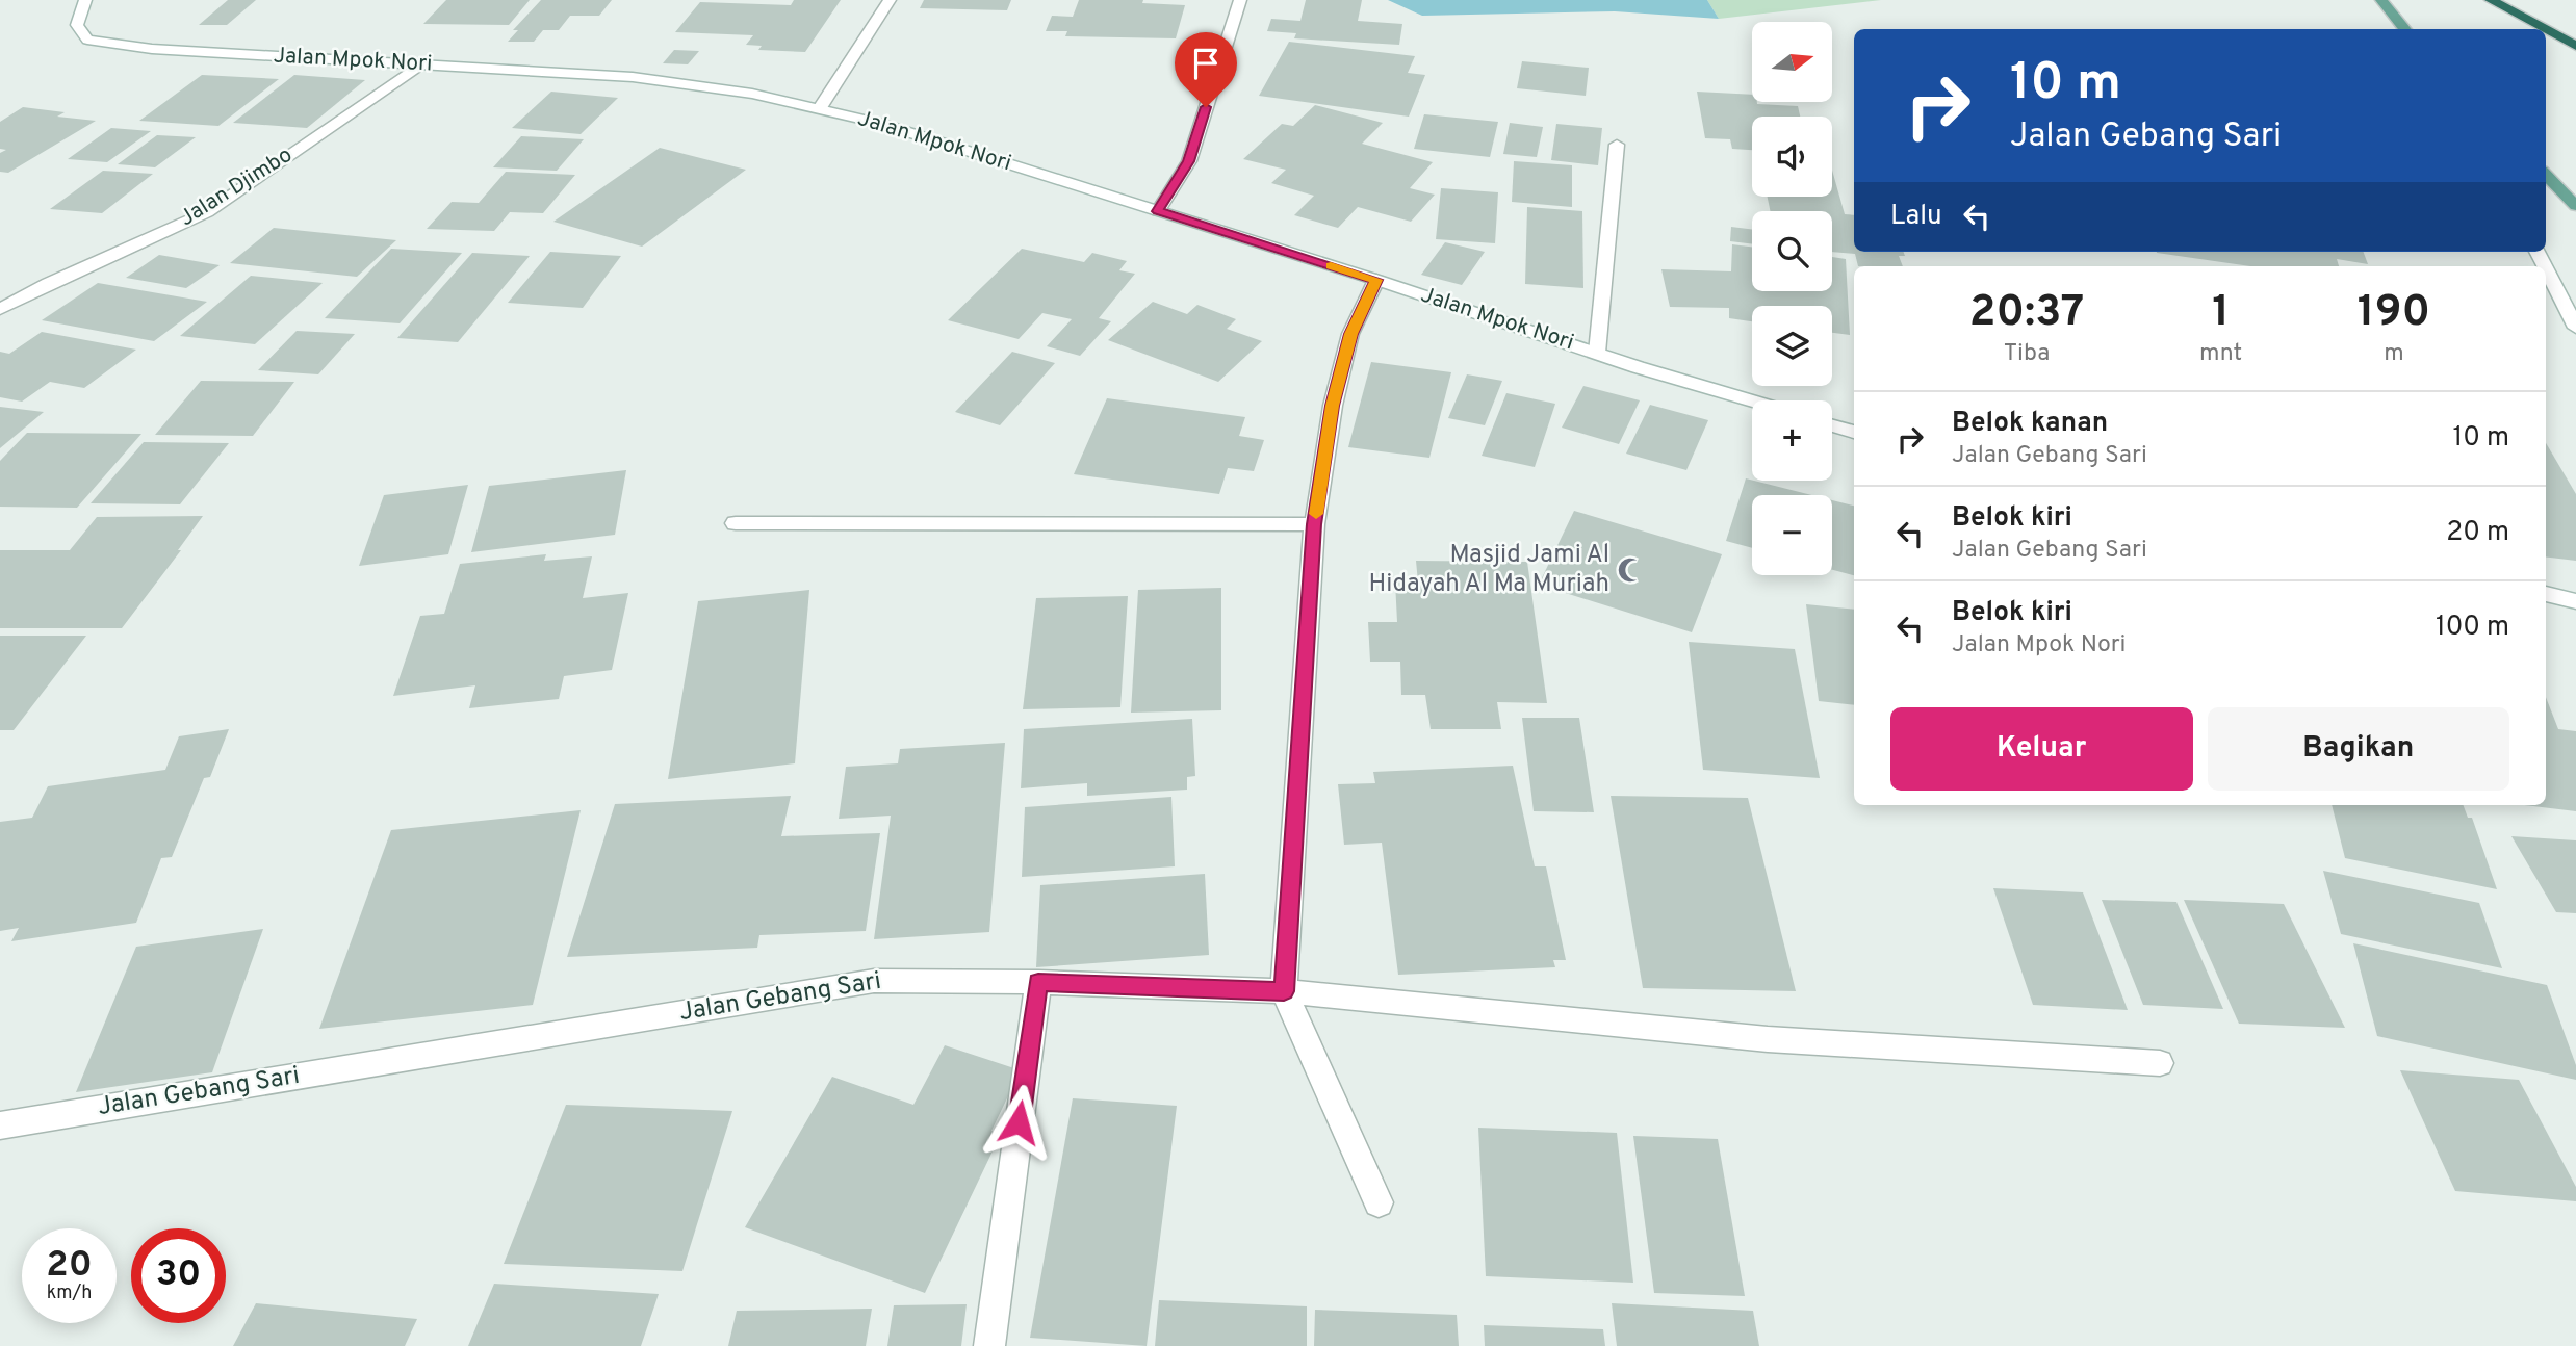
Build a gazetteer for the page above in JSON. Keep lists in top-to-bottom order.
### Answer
{
  "streets": {
    "street": ["Jalan Mpok Nori", "Jalan Djimbo", "Jalan Gebang Sari"]
  },
  "crossings": [
    ["Jalan Mpok Nori", "Jalan Djimbo"]
  ],
  "places": {
    "mosque": ["Masjid Jami Al Hidayah Al Ma Muriah"]
  },
  "north": "right",
  "page": {
    "map_buttons": ["+", "−"],
    "turn": ["10 m", "Jalan Gebang Sari"],
    "then": "Lalu",
    "eta": [
      "20:37",
      "Tiba",
      "1",
      "mnt",
      "190",
      "m"
    ],
    "list": [
      {
        "name": "Belok kanan",
        "note": "Jalan Gebang Sari",
        "value": "10 m"
      },
      {
        "name": "Belok kiri",
        "note": "Jalan Gebang Sari",
        "value": "20 m"
      },
      {
        "name": "Belok kiri",
        "note": "Jalan Mpok Nori",
        "value": "100 m"
      }
    ],
    "buttons": ["Keluar", "Bagikan"],
    "speed": "20 km/h",
    "limit": "30"
  }
}
